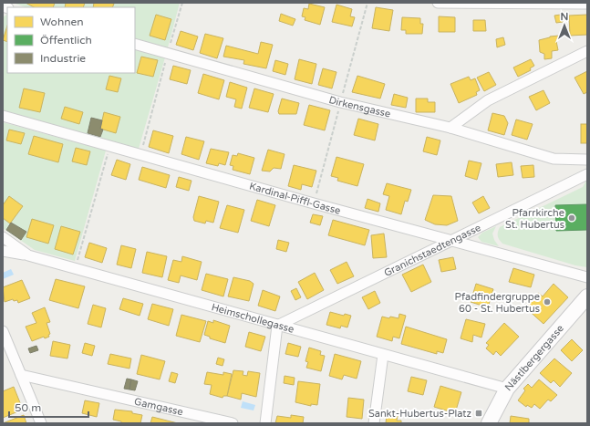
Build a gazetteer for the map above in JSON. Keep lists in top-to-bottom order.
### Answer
{
  "streets": {
    "street": [
      "Dirkensgasse",
      "Kardinal-Piffl-Gasse",
      "Granichstaedtengasse",
      "Heimschollegasse",
      "Nästlbergergasse",
      "Gamgasse"
    ]
  },
  "crossings": [
    ["Kardinal-Piffl-Gasse", "Granichstaedtengasse"],
    ["Granichstaedtengasse", "Heimschollegasse"],
    ["Heimschollegasse", "Nästlbergergasse"]
  ],
  "places": {
    "other": ["Pfarrkirche St. Hubertus", "Pfadfindergruppe 60 - St. Hubertus"],
    "transit": ["Sankt-Hubertus-Platz"]
  },
  "legend": ["Wohnen", "Öffentlich", "Industrie"],
  "scale_bar": "50 m",
  "north": "top"
}
